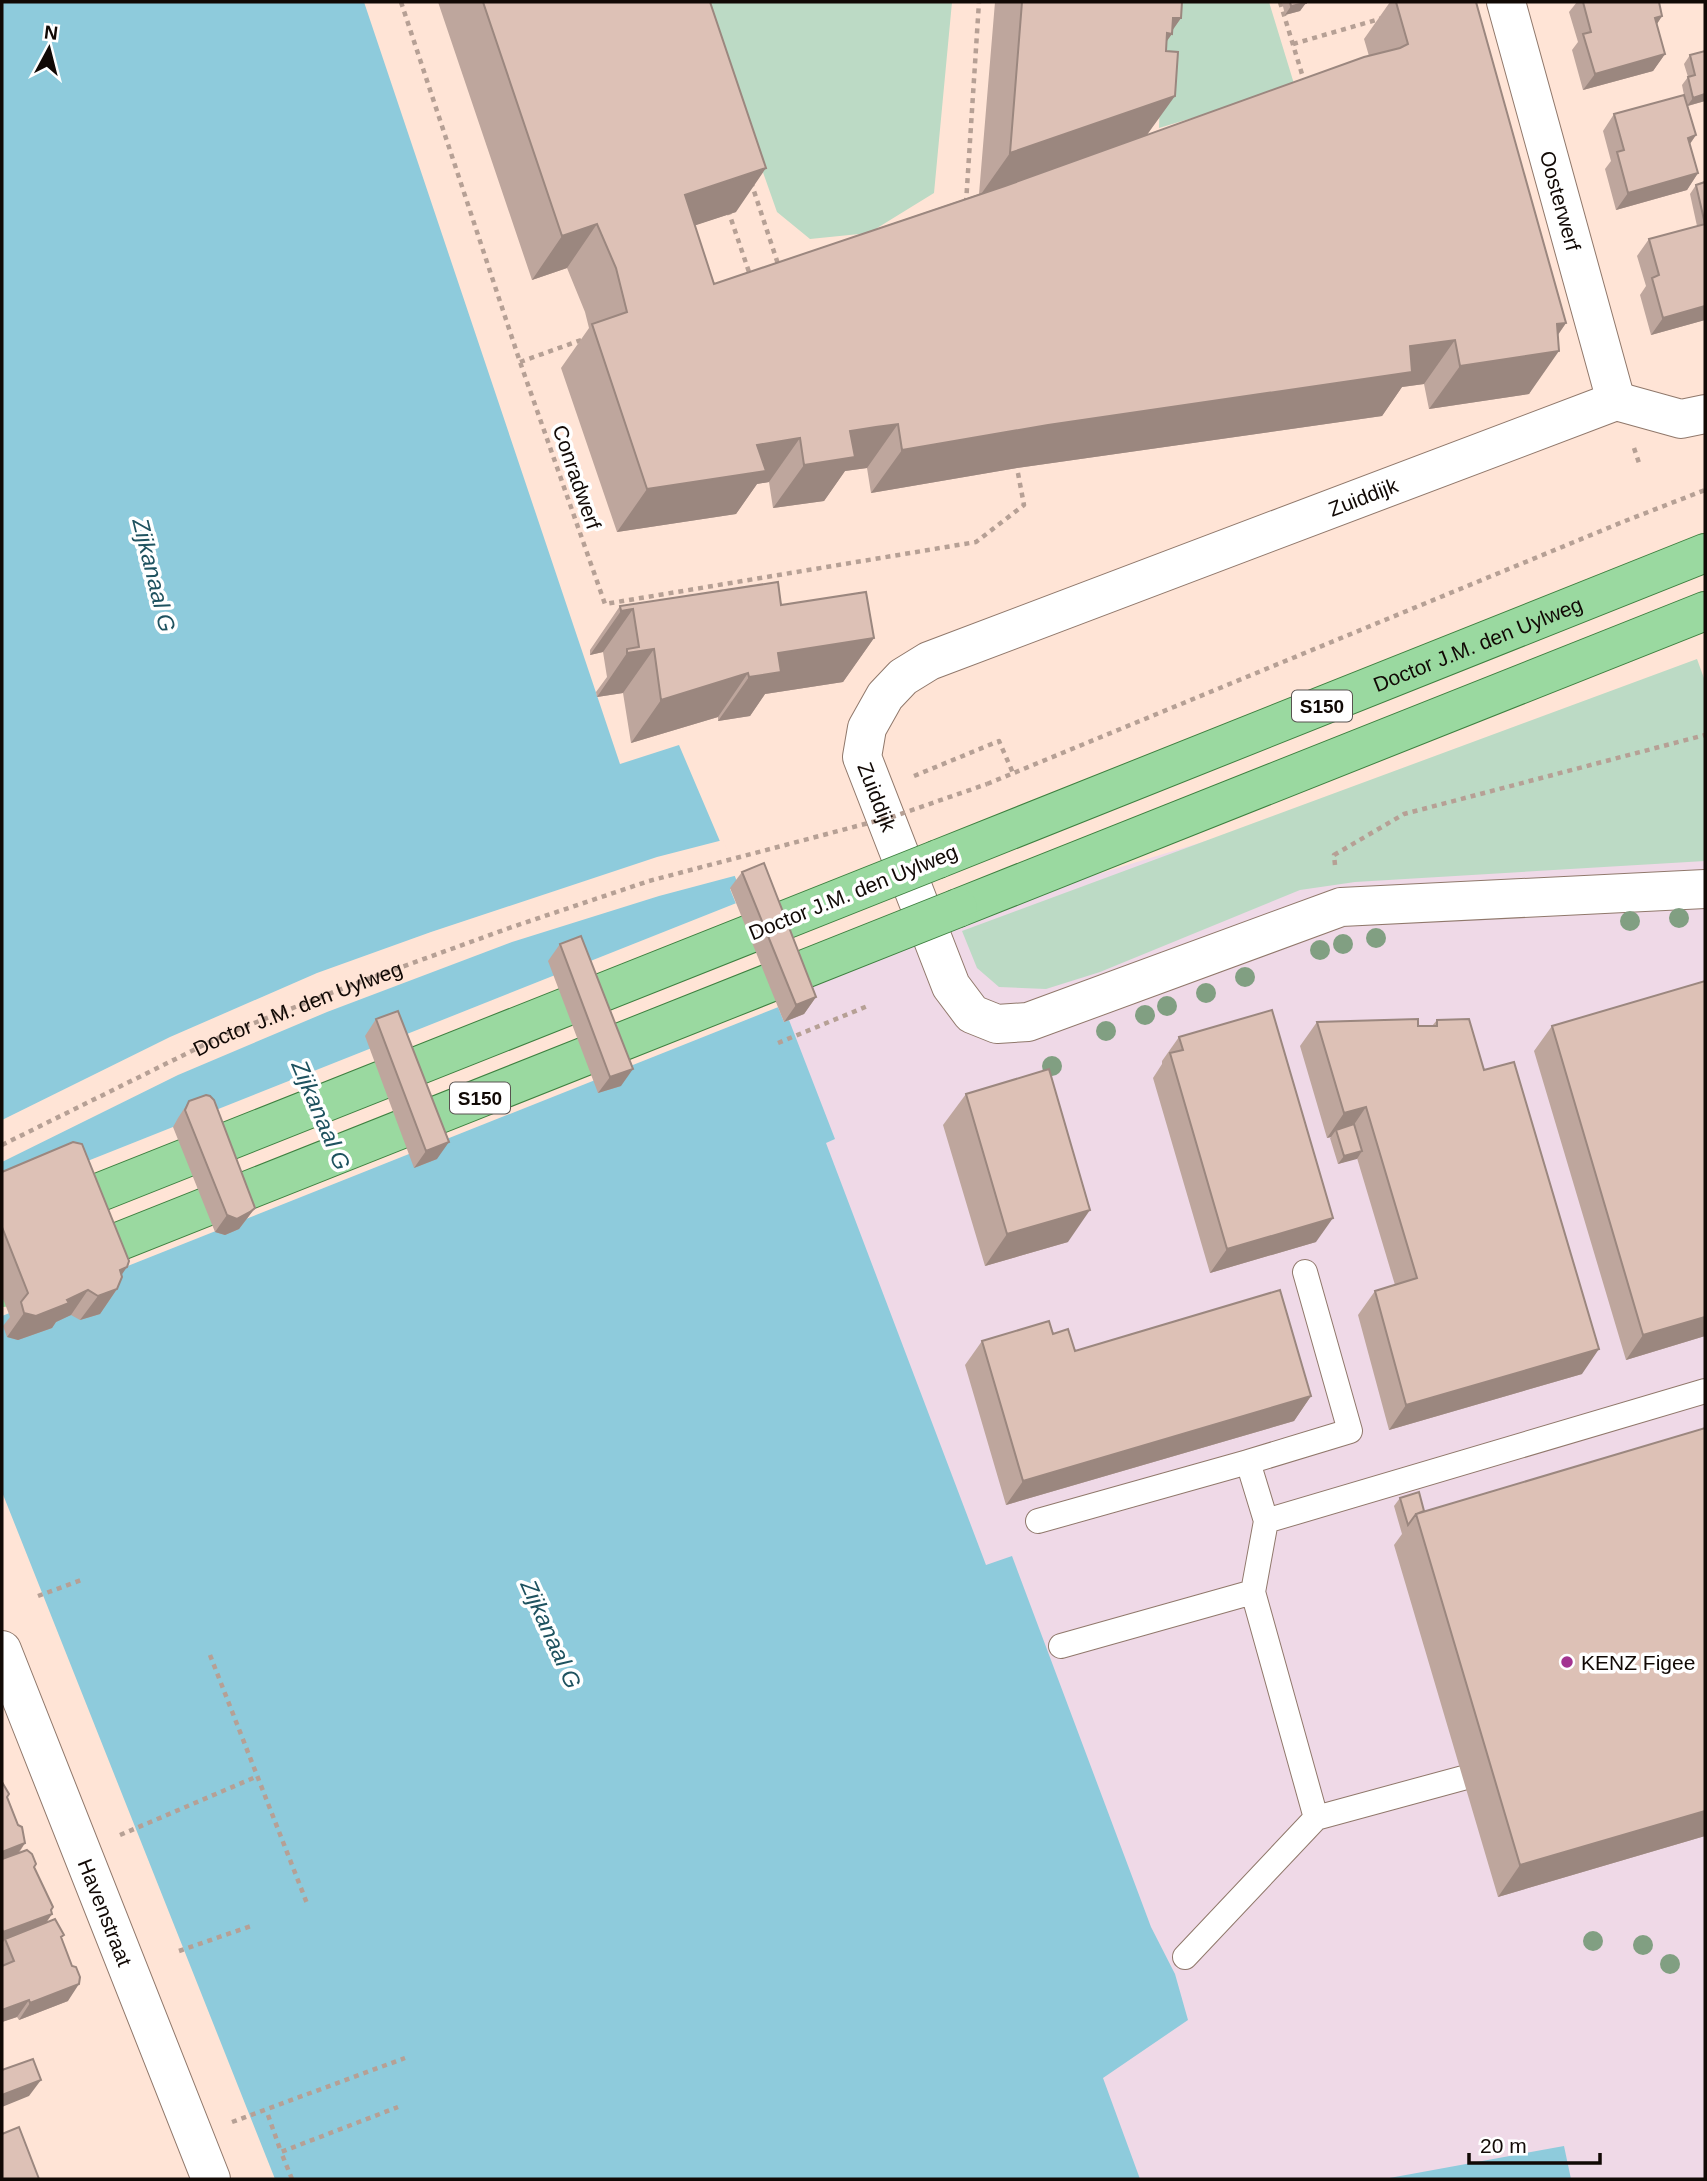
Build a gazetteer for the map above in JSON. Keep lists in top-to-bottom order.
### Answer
{
  "streets": {
    "main road": ["Doctor J.M. den Uylweg", "S150"],
    "street": ["Oosterwerf", "Zuiddijk", "Havenstraat"],
    "path": ["Conradwerf"]
  },
  "crossings": [
    ["Oosterwerf", "Zuiddijk"]
  ],
  "water": ["Zijkanaal G"],
  "places": ["KENZ Figee"],
  "scale_bar": "20 m",
  "north": "top"
}
